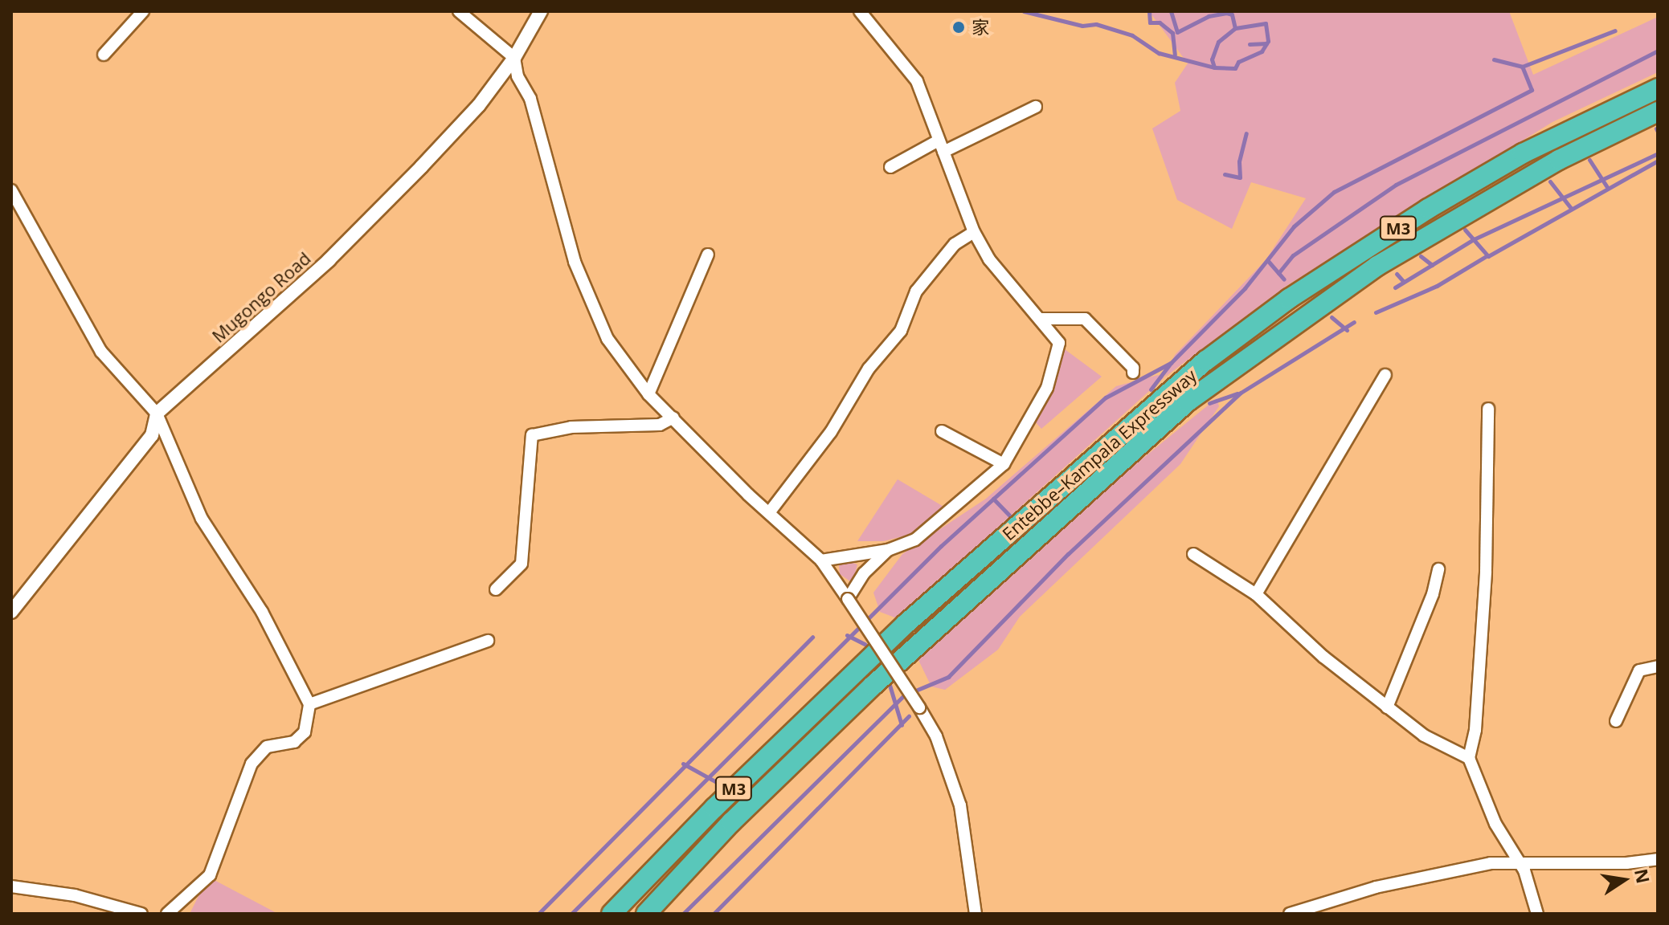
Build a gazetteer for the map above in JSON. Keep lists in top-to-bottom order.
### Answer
{
  "streets": {
    "highway": ["M3", "Entebbe–Kampala Expressway"],
    "street": ["Mugongo Road"]
  },
  "places": ["家"],
  "north": "right"
}
